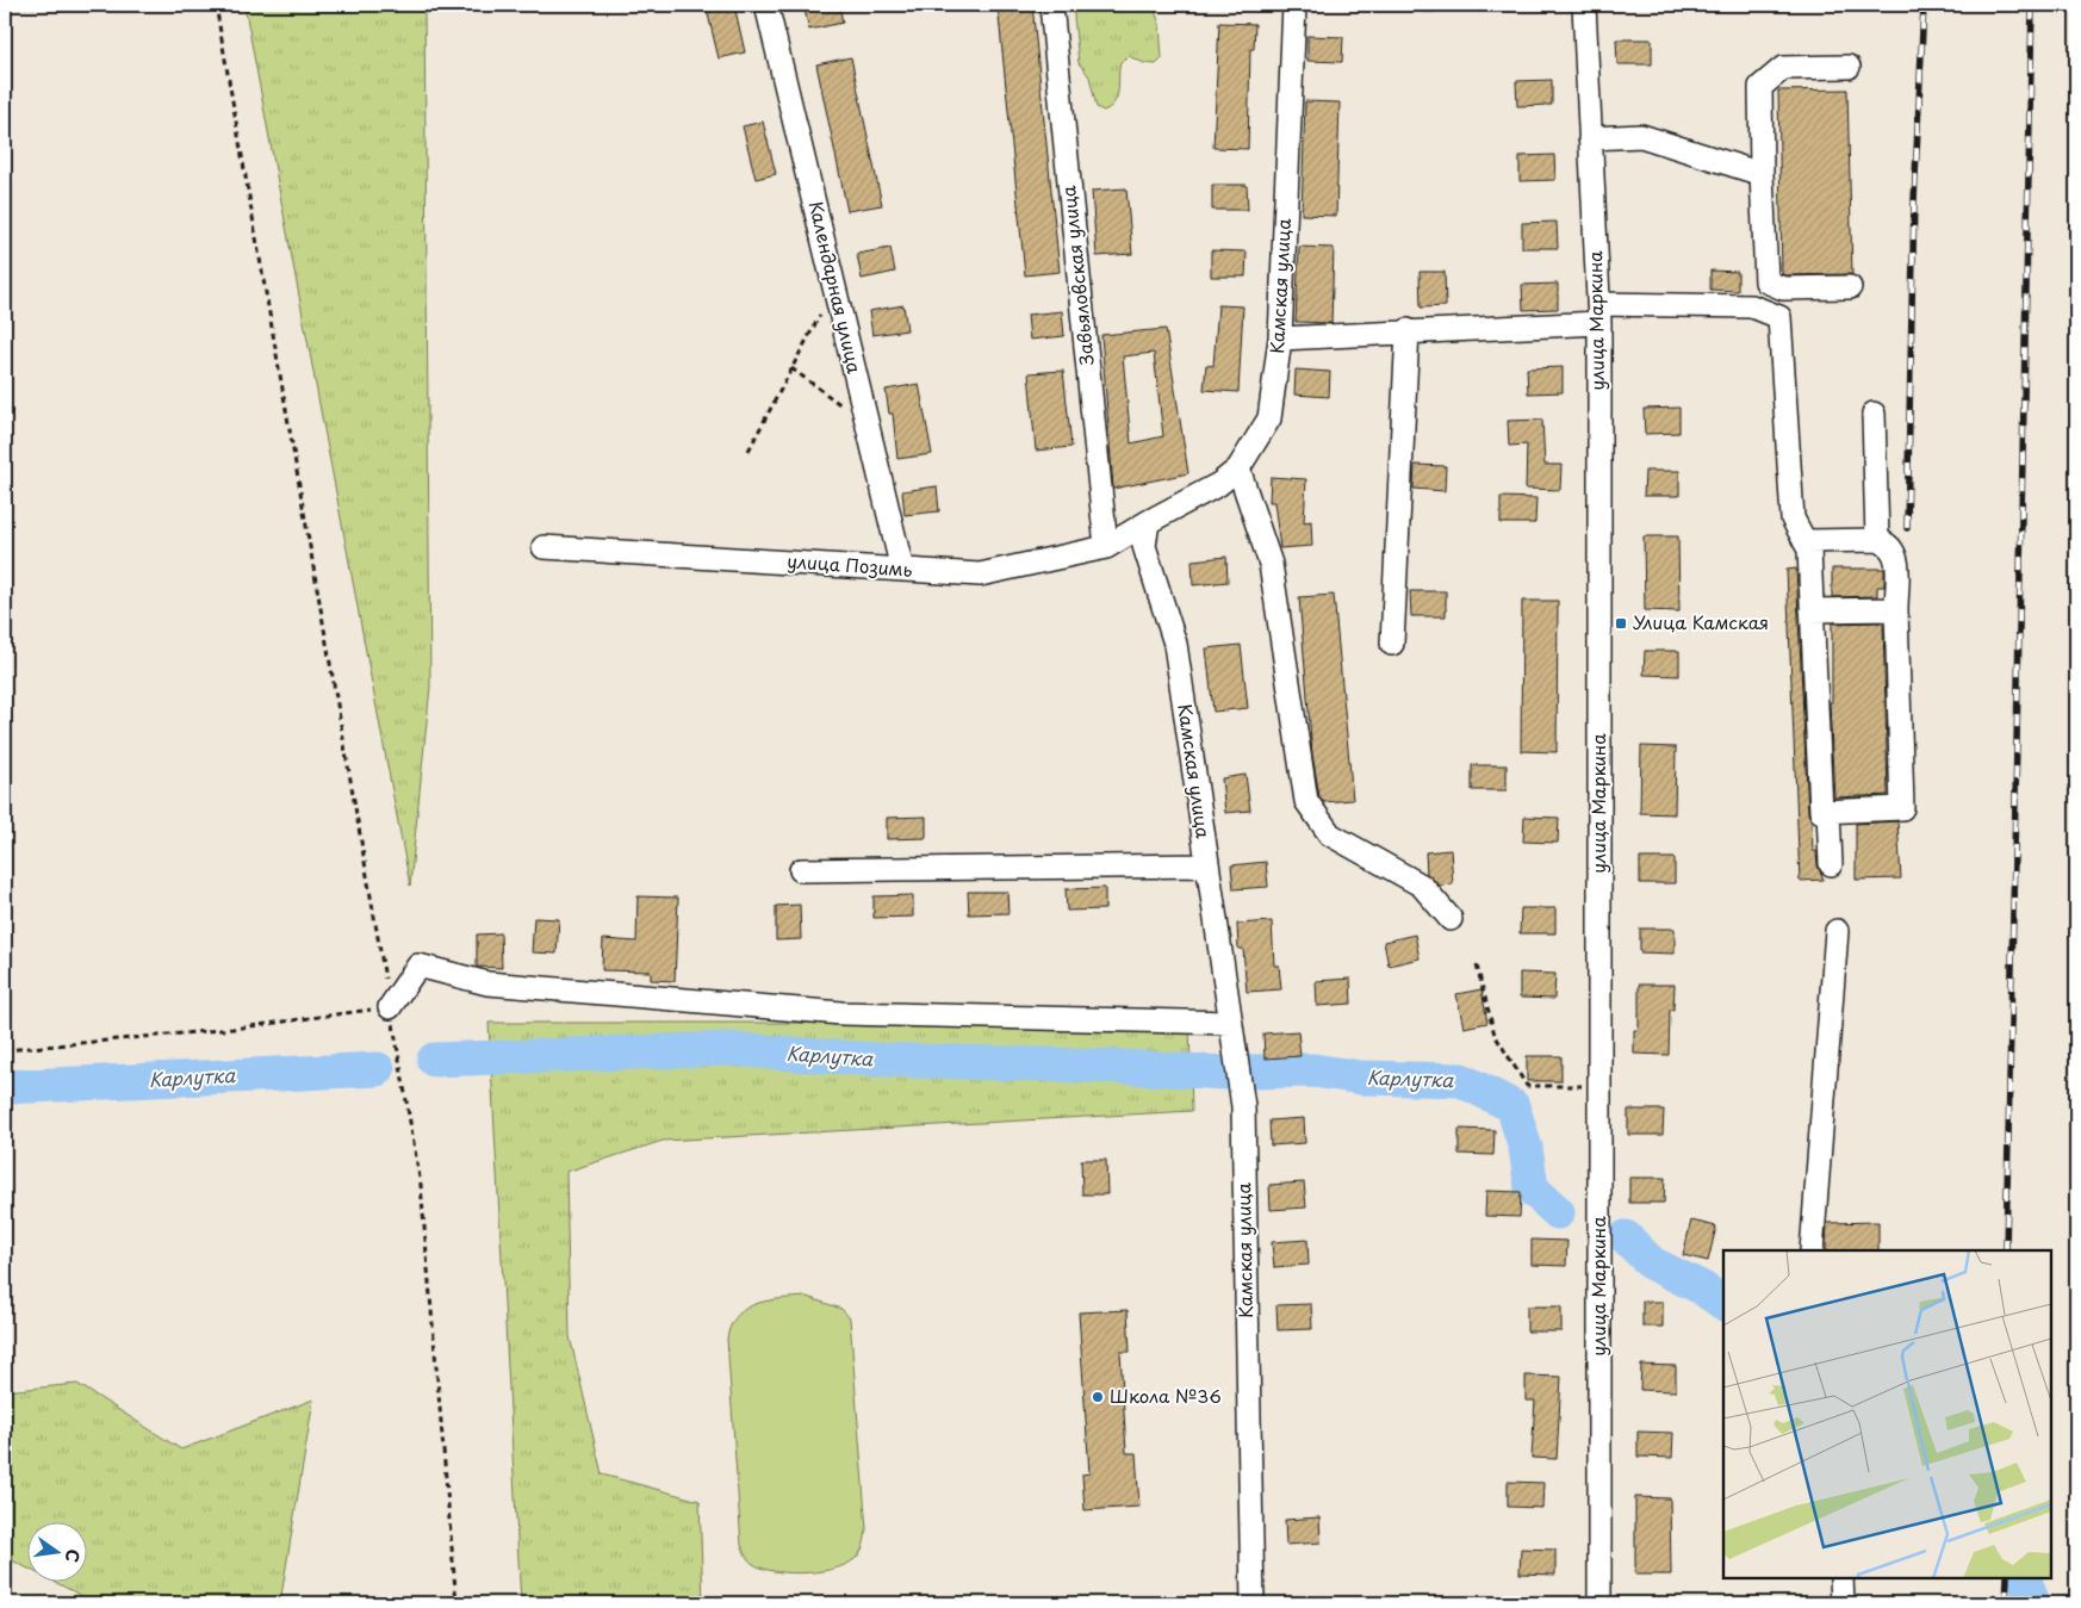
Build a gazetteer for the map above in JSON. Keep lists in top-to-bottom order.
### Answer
{
  "streets": {
    "street": [
      "Завьяловская улица",
      "Камская улица",
      "Календарная улица",
      "улица Маркина",
      "улица Позимь"
    ]
  },
  "crossings": [
    ["Завьяловская улица", "улица Позимь"],
    ["Камская улица", "улица Позимь"],
    ["Календарная улица", "улица Позимь"]
  ],
  "water": ["Карлутка"],
  "places": {
    "transit": ["Улица Камская"],
    "other": ["Школа №36"]
  },
  "north": "right"
}
